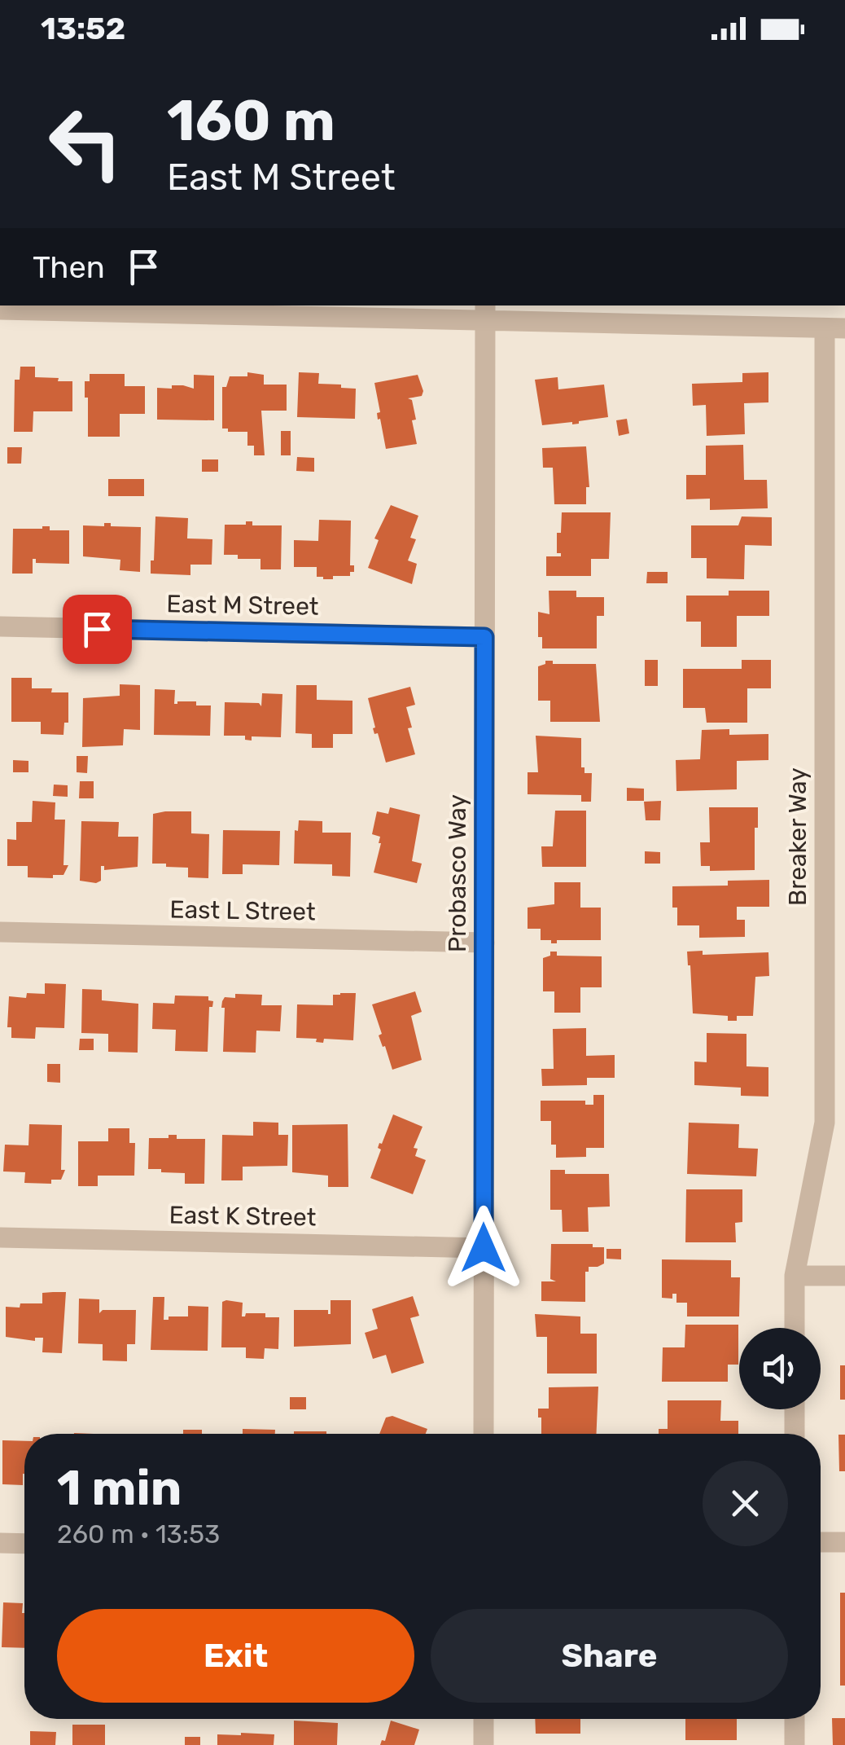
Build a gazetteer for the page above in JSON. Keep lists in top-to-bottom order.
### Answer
{
  "streets": {
    "street": [
      "East M Street",
      "Breaker Way",
      "Probasco Way",
      "East L Street",
      "East K Street"
    ]
  },
  "crossings": [
    ["East M Street", "Probasco Way"],
    ["Probasco Way", "East L Street"],
    ["Probasco Way", "East K Street"]
  ],
  "page": {
    "status": "13:52",
    "turn": ["160 m", "East M Street"],
    "then": "Then",
    "heading": ["1 min", "260 m · 13:53"],
    "buttons": ["Exit", "Share"]
  }
}
